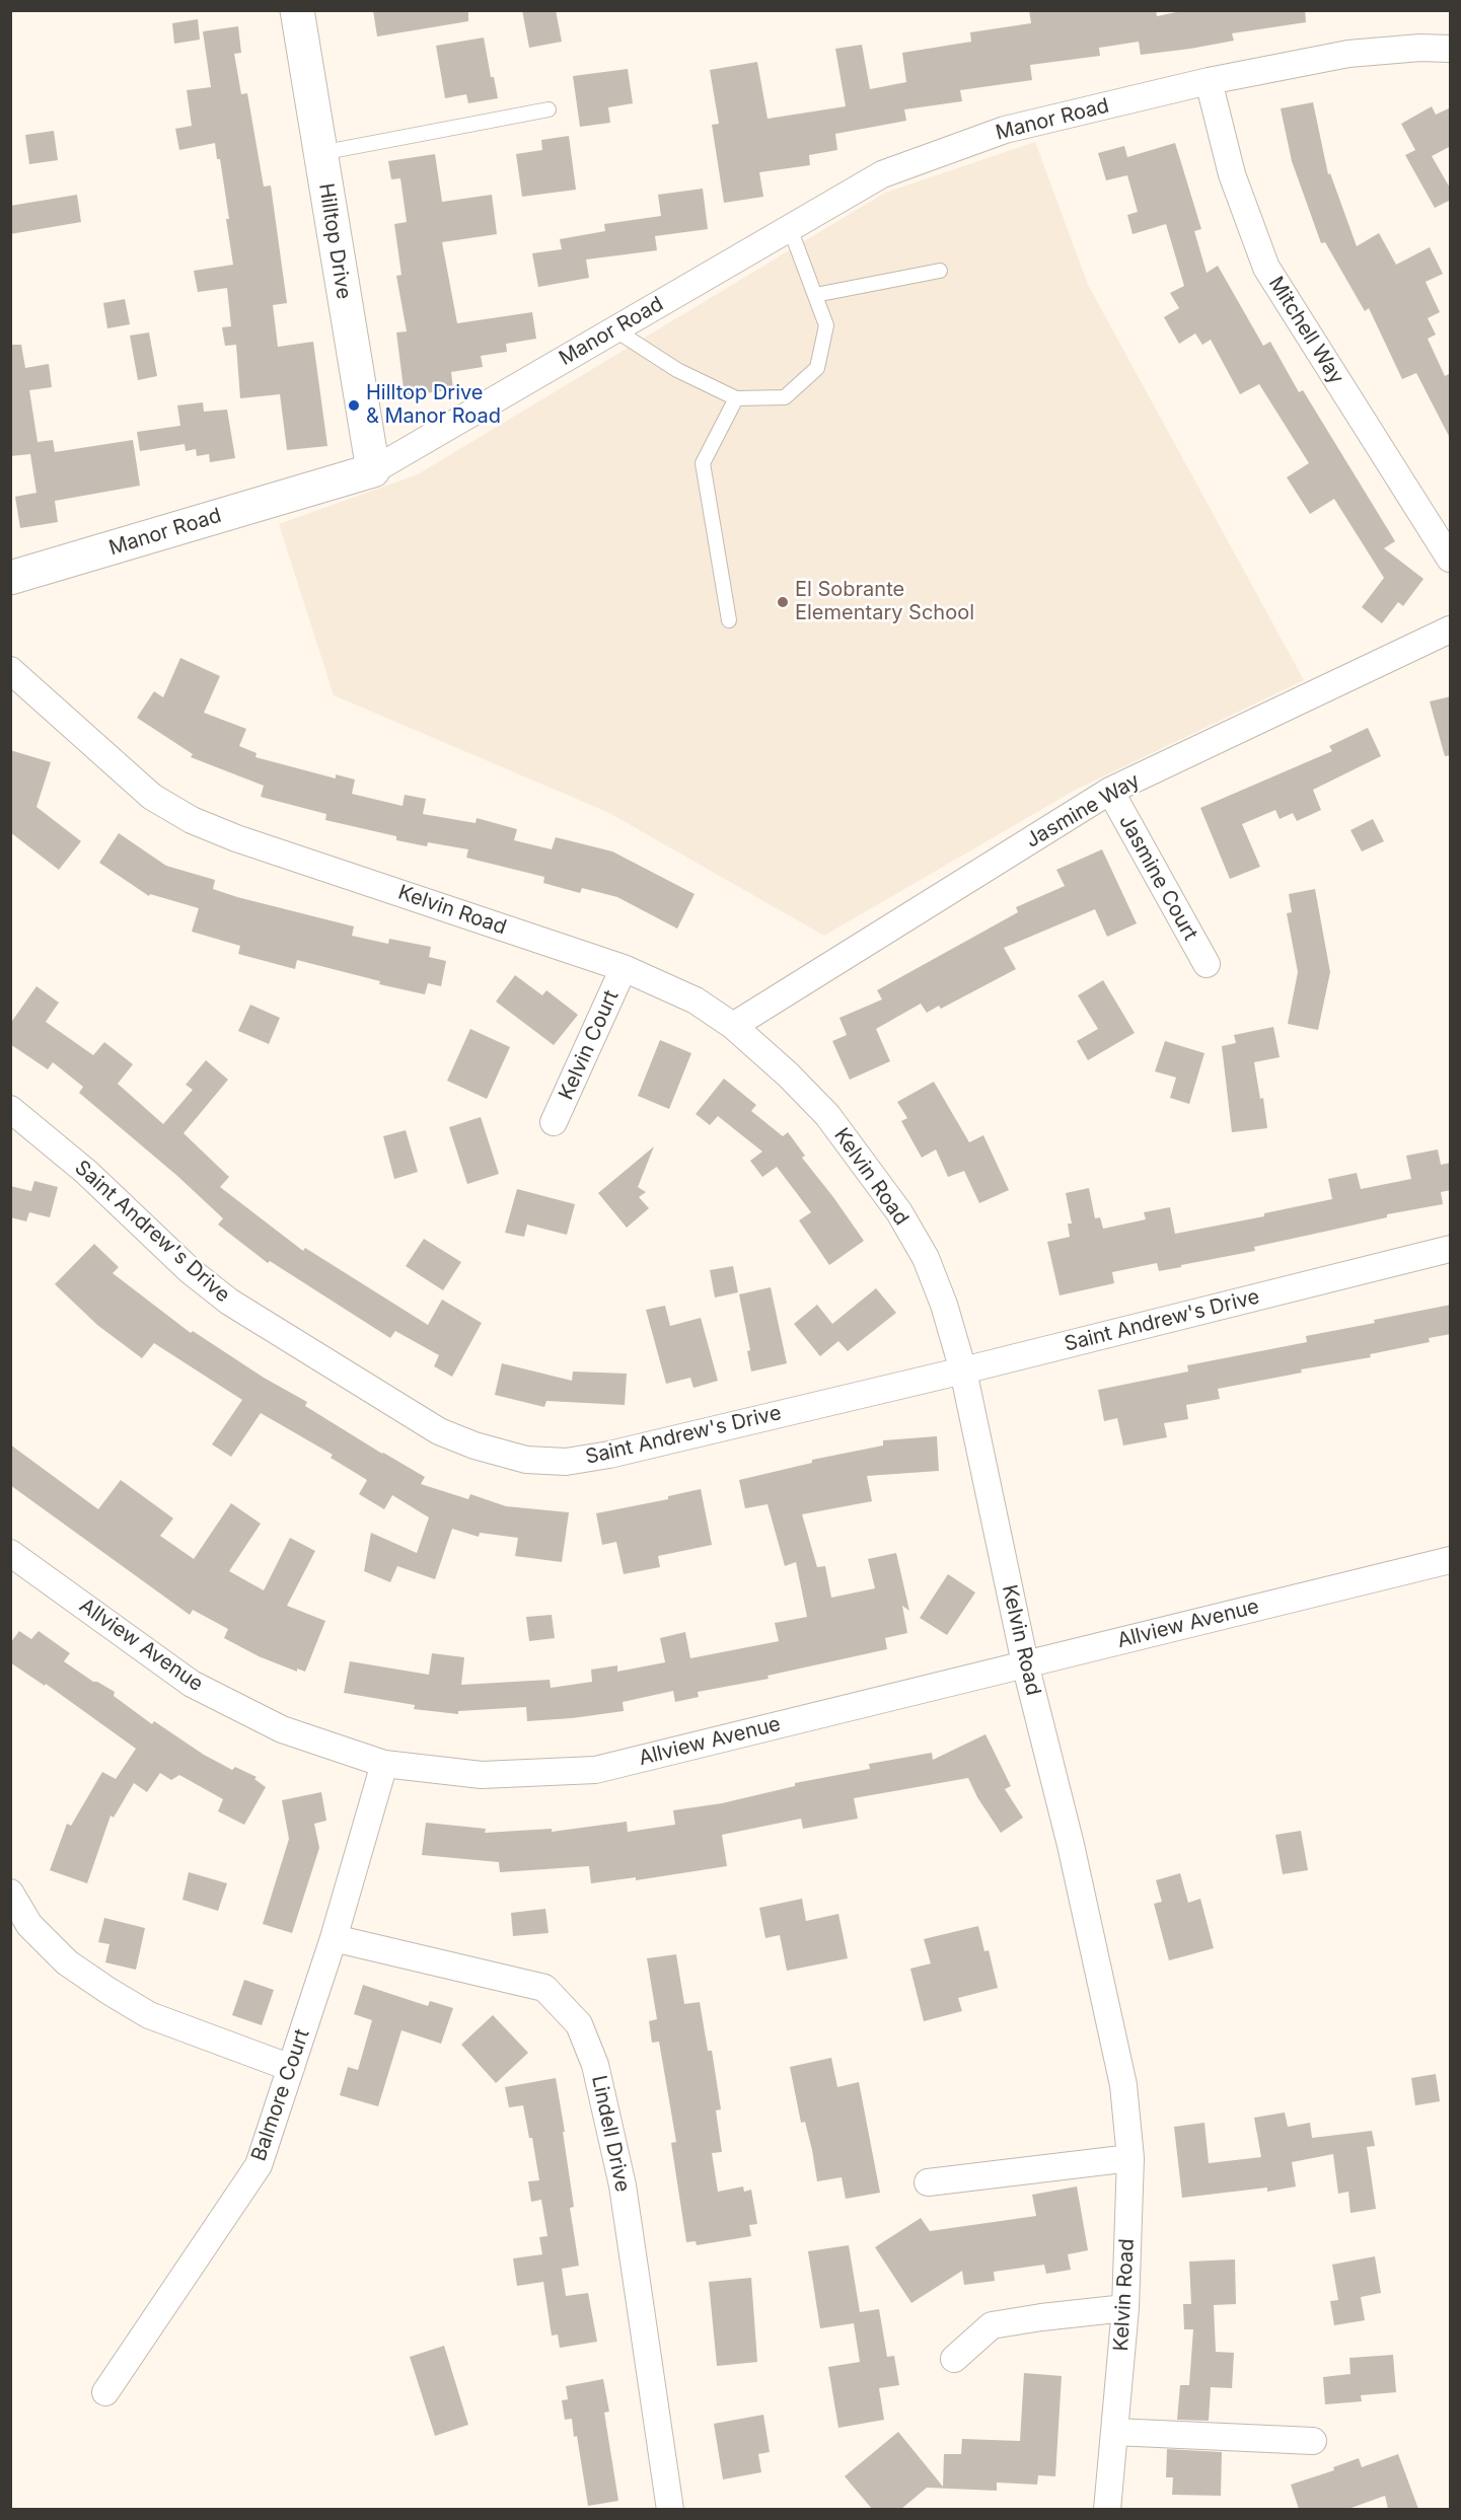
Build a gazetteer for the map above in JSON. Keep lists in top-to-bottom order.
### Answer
{
  "streets": {
    "street": [
      "Manor Road",
      "Hilltop Drive",
      "Mitchell Way",
      "Jasmine Way",
      "Jasmine Court",
      "Kelvin Road",
      "Kelvin Court",
      "Saint Andrew's Drive",
      "Allview Avenue",
      "Balmore Court",
      "Lindell Drive"
    ]
  },
  "crossings": [
    ["Manor Road", "Hilltop Drive"],
    ["Manor Road", "Mitchell Way"],
    ["Jasmine Way", "Jasmine Court"],
    ["Jasmine Way", "Kelvin Road"],
    ["Kelvin Road", "Kelvin Court"],
    ["Kelvin Road", "Saint Andrew's Drive"],
    ["Kelvin Road", "Allview Avenue"],
    ["Allview Avenue", "Balmore Court"],
    ["Balmore Court", "Lindell Drive"]
  ],
  "places": ["Hilltop Drive & Manor Road", "El Sobrante Elementary School"]
}
